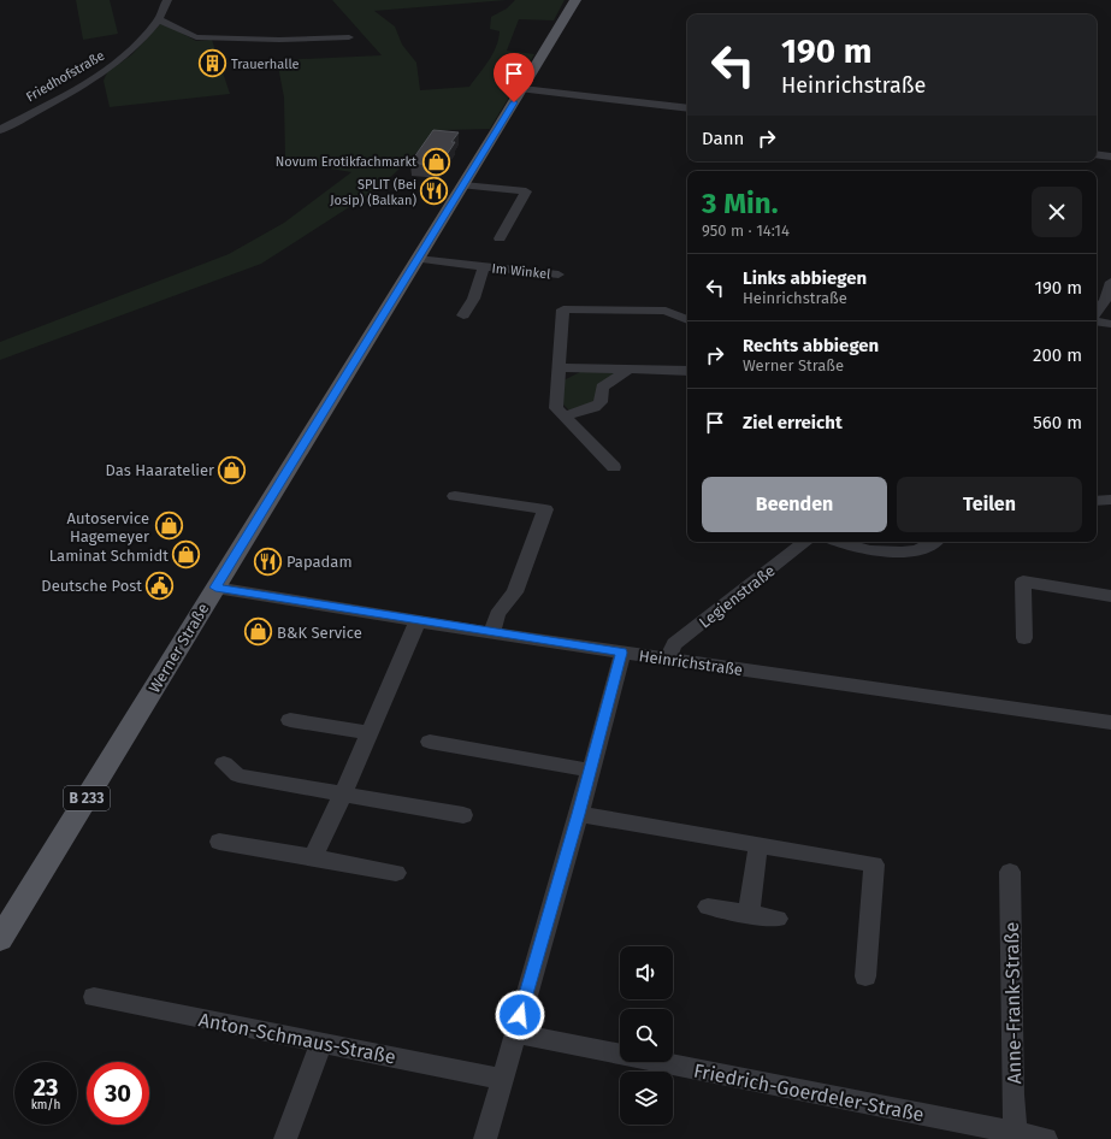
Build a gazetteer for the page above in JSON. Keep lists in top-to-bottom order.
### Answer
{
  "streets": {
    "main road": ["Werner Straße", "B 233"],
    "street": [
      "Friedhofstraße",
      "Im Winkel",
      "Legienstraße",
      "Heinrichstraße",
      "Anne-Frank-Straße",
      "Anton-Schmaus-Straße",
      "Friedrich-Goerdeler-Straße"
    ]
  },
  "crossings": [
    ["Im Winkel", "Werner Straße"],
    ["Legienstraße", "Heinrichstraße"],
    ["Werner Straße", "Heinrichstraße"],
    ["Anne-Frank-Straße", "Friedrich-Goerdeler-Straße"]
  ],
  "places": {
    "building": ["Trauerhalle"],
    "shop": [
      "Novum Erotikfachmarkt",
      "Das Haaratelier",
      "Autoservice Hagemeyer",
      "Laminat Schmidt",
      "B&K Service"
    ],
    "restaurant": ["SPLIT (Bei Josip) (Balkan)", "Papadam"],
    "public building": ["Deutsche Post"]
  },
  "page": {
    "turn": ["190 m", "Heinrichstraße"],
    "then": "Dann",
    "heading": ["3 Min.", "950 m · 14:14"],
    "list": [
      {
        "name": "Links abbiegen",
        "note": "Heinrichstraße",
        "value": "190 m"
      },
      {
        "name": "Rechts abbiegen",
        "note": "Werner Straße",
        "value": "200 m"
      },
      {
        "name": "Ziel erreicht",
        "value": "560 m"
      }
    ],
    "buttons": ["Beenden", "Teilen"],
    "speed": "23 km/h",
    "limit": "30"
  }
}
